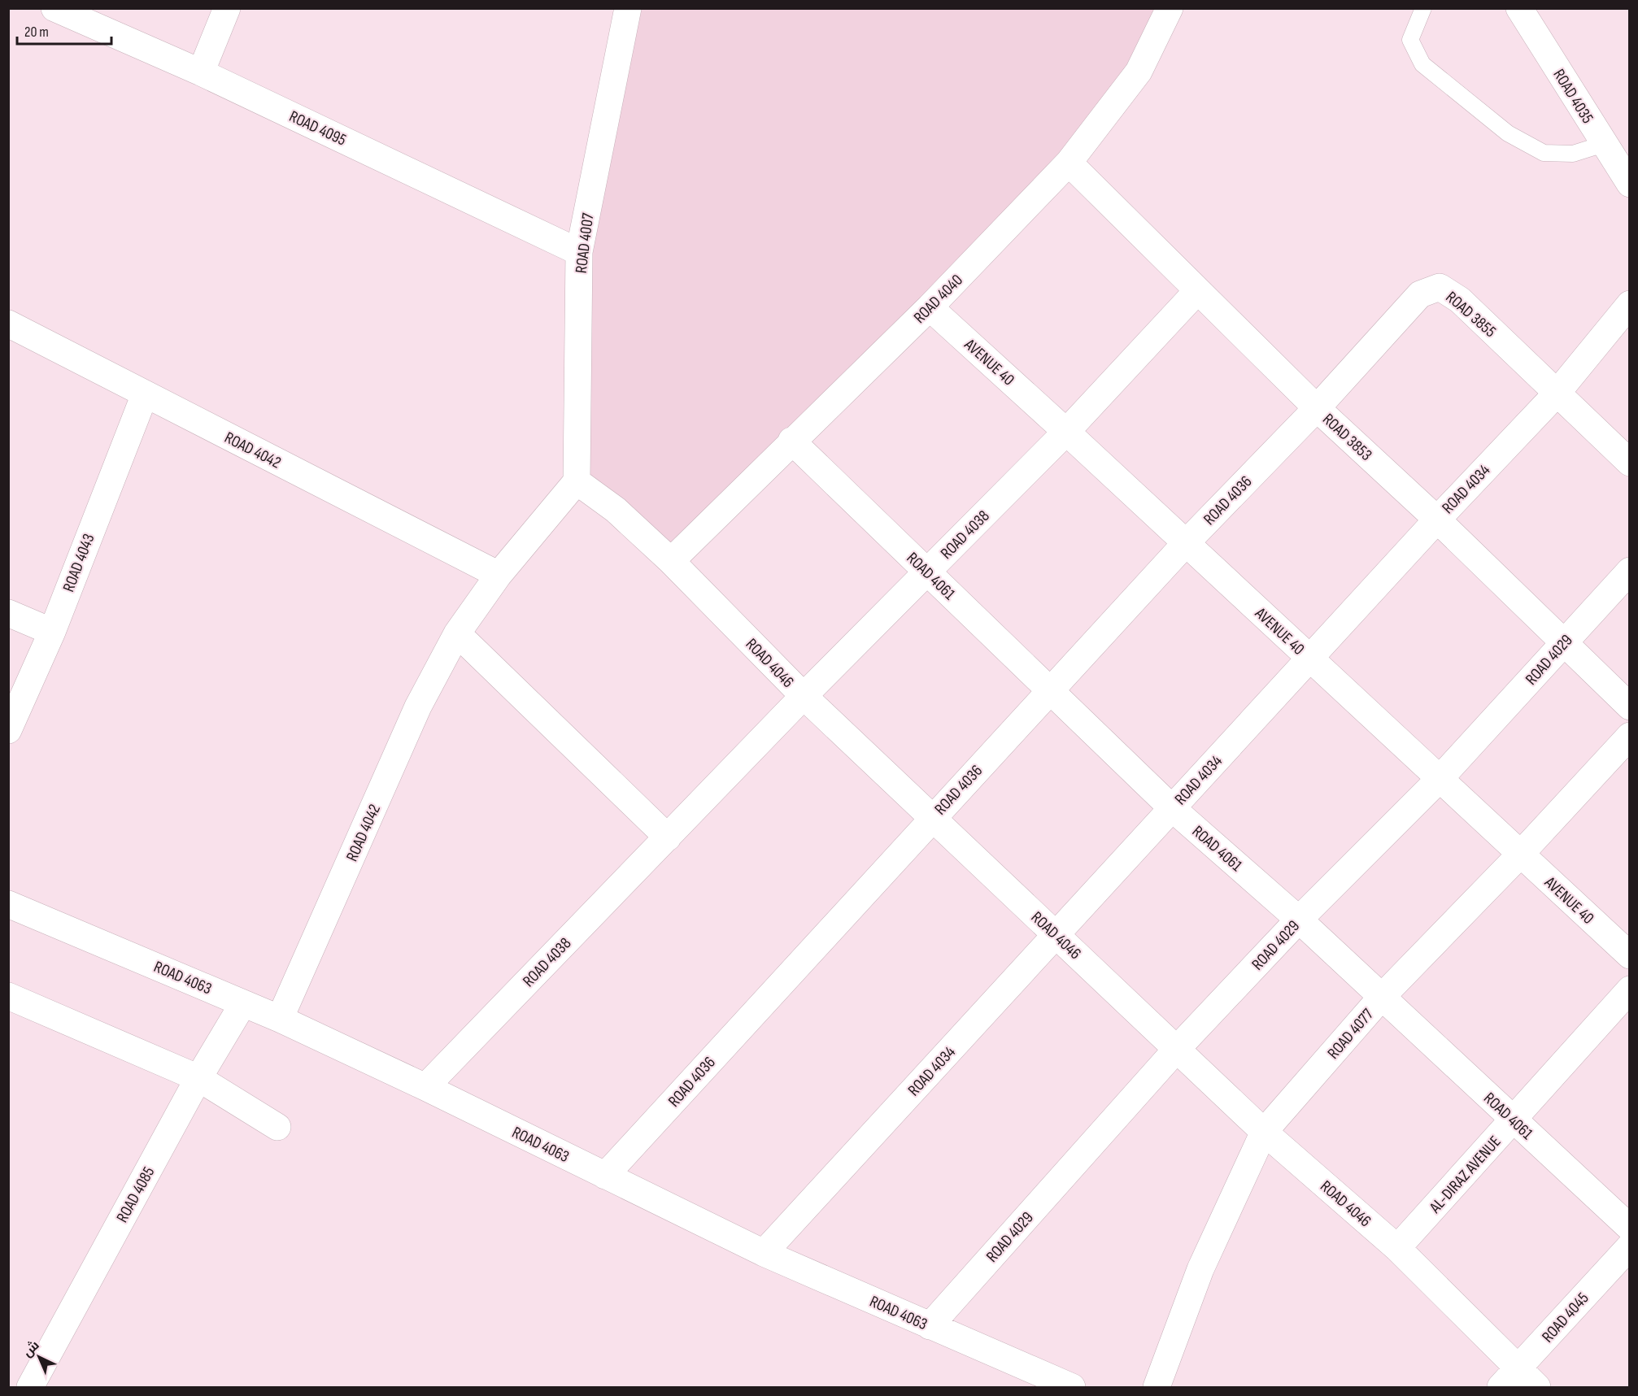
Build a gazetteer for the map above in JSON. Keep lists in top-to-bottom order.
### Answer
{
  "streets": {
    "street": [
      "ROAD 4035",
      "ROAD 4095",
      "ROAD 4007",
      "ROAD 4040",
      "ROAD 3855",
      "AVENUE 40",
      "ROAD 3853",
      "ROAD 4042",
      "ROAD 4034",
      "ROAD 4036",
      "ROAD 4038",
      "ROAD 4043",
      "ROAD 4061",
      "ROAD 4029",
      "ROAD 4046",
      "ROAD 4063",
      "ROAD 4077",
      "AL-DIRAZ AVENUE",
      "ROAD 4085",
      "ROAD 4045"
    ]
  },
  "crossings": [
    ["ROAD 4095", "ROAD 4007"],
    ["ROAD 4007", "ROAD 4042"],
    ["ROAD 4007", "ROAD 4046"],
    ["ROAD 4040", "AVENUE 40"],
    ["ROAD 4040", "ROAD 3853"],
    ["ROAD 4040", "ROAD 4061"],
    ["ROAD 4040", "ROAD 4046"],
    ["ROAD 3855", "ROAD 3853"],
    ["ROAD 3855", "ROAD 4034"],
    ["ROAD 3855", "ROAD 4036"],
    ["AVENUE 40", "ROAD 4034"],
    ["AVENUE 40", "ROAD 4036"],
    ["AVENUE 40", "ROAD 4038"],
    ["AVENUE 40", "ROAD 4029"],
    ["AVENUE 40", "ROAD 4077"],
    ["ROAD 3853", "ROAD 4034"],
    ["ROAD 3853", "ROAD 4036"],
    ["ROAD 3853", "ROAD 4038"],
    ["ROAD 3853", "ROAD 4029"],
    ["ROAD 4042", "ROAD 4043"],
    ["ROAD 4042", "ROAD 4046"],
    ["ROAD 4042", "ROAD 4063"],
    ["ROAD 4034", "ROAD 4061"],
    ["ROAD 4034", "ROAD 4046"],
    ["ROAD 4034", "ROAD 4063"],
    ["ROAD 4036", "ROAD 4061"],
    ["ROAD 4036", "ROAD 4046"],
    ["ROAD 4036", "ROAD 4063"],
    ["ROAD 4038", "ROAD 4061"],
    ["ROAD 4038", "ROAD 4046"],
    ["ROAD 4038", "ROAD 4063"],
    ["ROAD 4061", "ROAD 4029"],
    ["ROAD 4061", "ROAD 4077"],
    ["ROAD 4061", "AL-DIRAZ AVENUE"],
    ["ROAD 4029", "ROAD 4046"],
    ["ROAD 4029", "ROAD 4063"],
    ["ROAD 4046", "ROAD 4077"],
    ["ROAD 4046", "AL-DIRAZ AVENUE"],
    ["ROAD 4046", "ROAD 4045"],
    ["ROAD 4063", "ROAD 4085"]
  ],
  "scale_bar": "20 m",
  "north": "top left"
}
